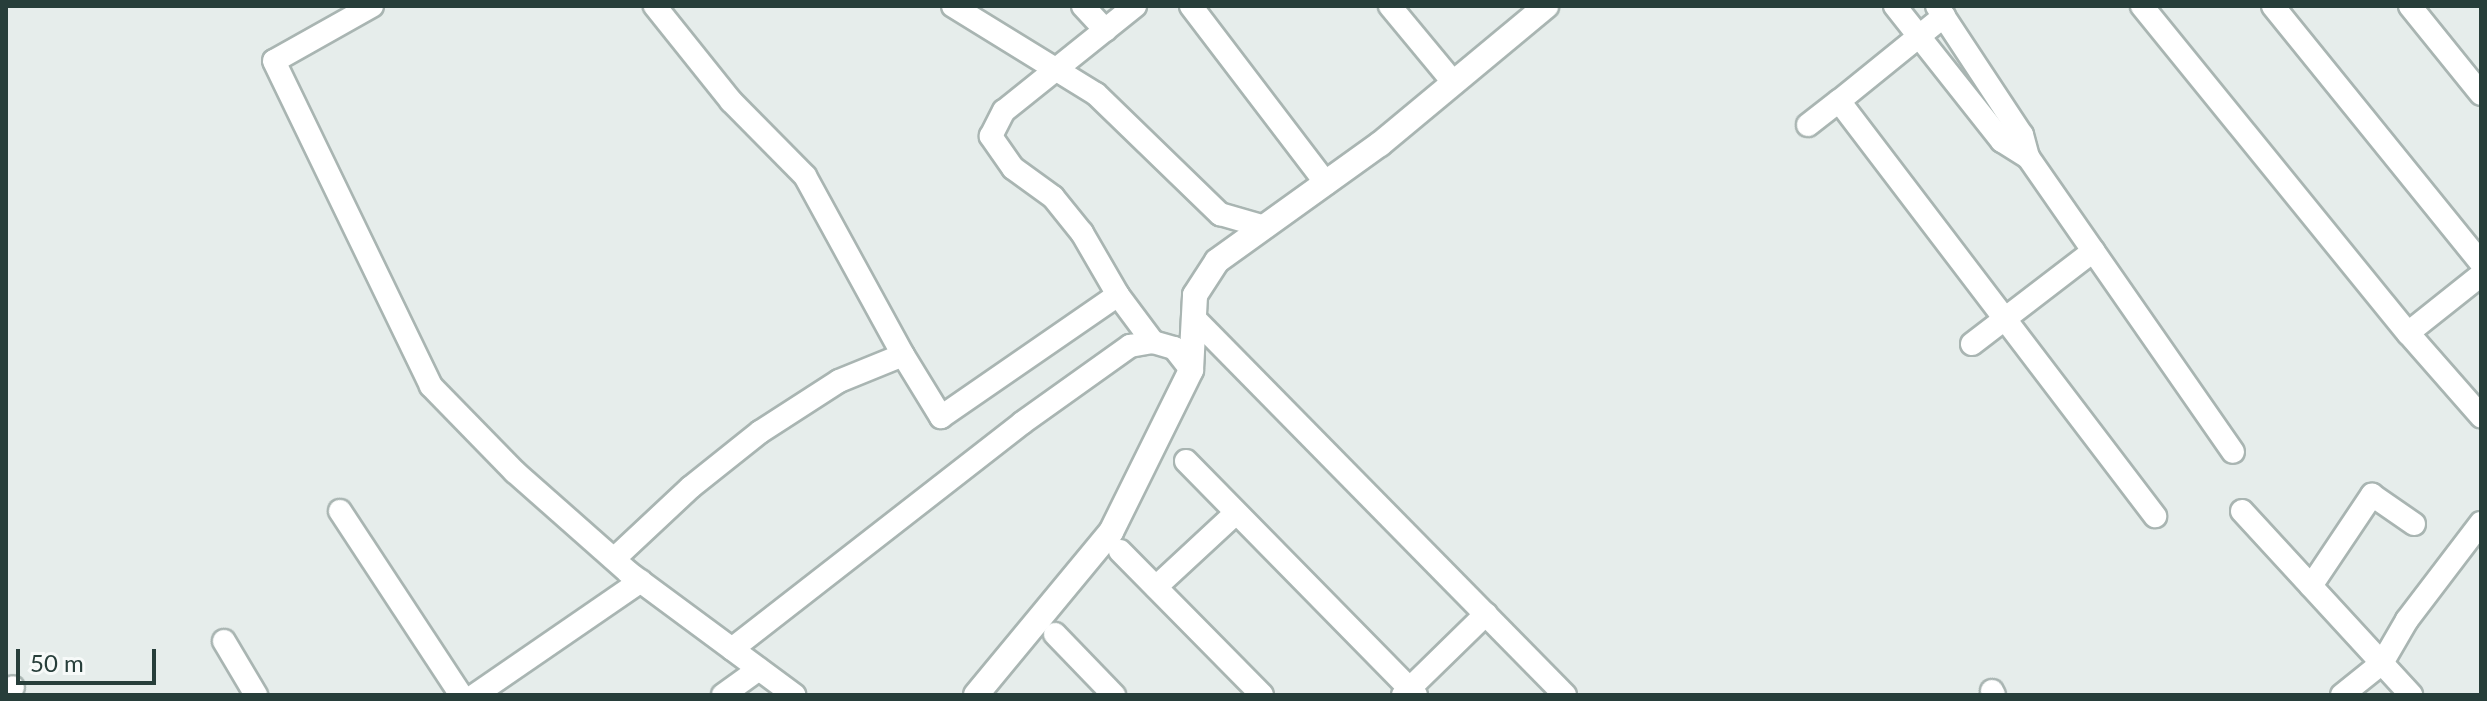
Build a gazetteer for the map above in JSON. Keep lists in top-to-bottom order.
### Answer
{
  "scale_bar": "50 m"
}
